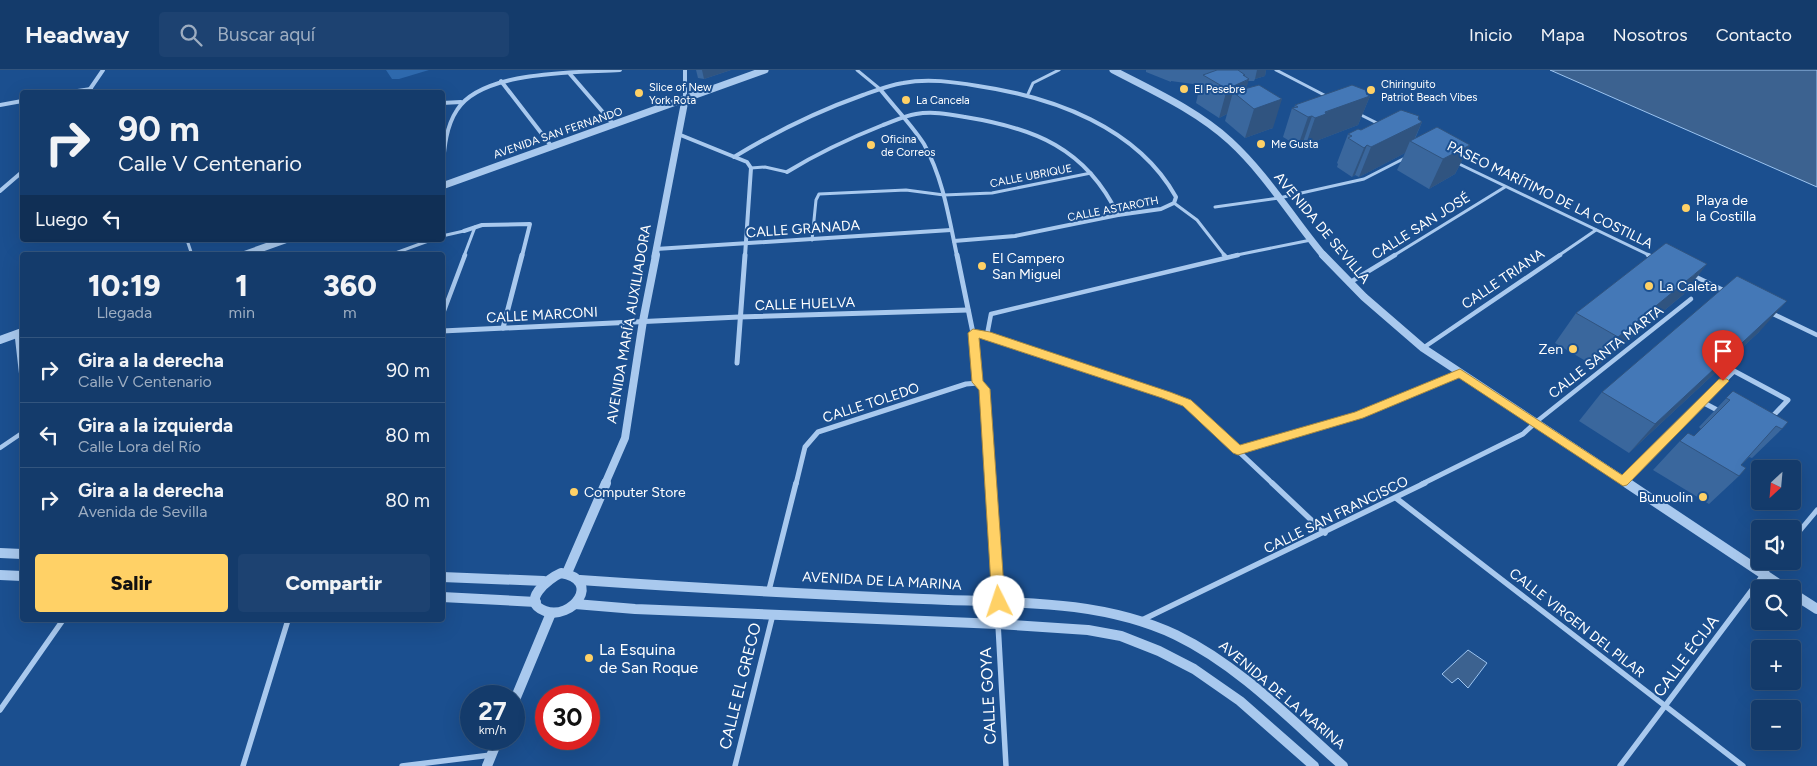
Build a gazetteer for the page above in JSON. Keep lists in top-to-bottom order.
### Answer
{
  "streets": {
    "street": [
      "AVENIDA SAN FERNANDO",
      "CALLE UBRIQUE",
      "PASEO MARÍTIMO DE LA COSTILLA",
      "CALLE ASTAROTH",
      "CALLE SAN JOSÉ",
      "AVENIDA DE SEVILLA",
      "CALLE GRANADA",
      "CALLE TRIANA",
      "CALLE HUELVA",
      "CALLE MARCONI",
      "AVENIDA MARÍA AUXILIADORA",
      "CALLE SANTA MARTA",
      "CALLE TOLEDO",
      "CALLE SAN FRANCISCO",
      "AVENIDA DE LA MARINA",
      "CALLE VIRGEN DEL PILAR",
      "CALLE ÉCIJA",
      "CALLE EL GRECO",
      "CALLE GOYA"
    ]
  },
  "crossings": [
    ["AVENIDA SAN FERNANDO", "AVENIDA MARÍA AUXILIADORA"],
    ["CALLE UBRIQUE", "CALLE GRANADA"],
    ["PASEO MARÍTIMO DE LA COSTILLA", "CALLE SAN JOSÉ"],
    ["PASEO MARÍTIMO DE LA COSTILLA", "CALLE TRIANA"],
    ["CALLE SAN JOSÉ", "AVENIDA DE SEVILLA"],
    ["AVENIDA DE SEVILLA", "CALLE TRIANA"],
    ["AVENIDA DE SEVILLA", "CALLE SANTA MARTA"],
    ["AVENIDA DE SEVILLA", "CALLE SAN FRANCISCO"],
    ["AVENIDA DE SEVILLA", "CALLE ÉCIJA"],
    ["CALLE GRANADA", "AVENIDA MARÍA AUXILIADORA"],
    ["CALLE HUELVA", "CALLE MARCONI"],
    ["CALLE HUELVA", "AVENIDA MARÍA AUXILIADORA"],
    ["CALLE MARCONI", "AVENIDA MARÍA AUXILIADORA"],
    ["AVENIDA MARÍA AUXILIADORA", "AVENIDA DE LA MARINA"],
    ["CALLE SANTA MARTA", "CALLE SAN FRANCISCO"],
    ["CALLE TOLEDO", "AVENIDA DE LA MARINA"],
    ["CALLE SAN FRANCISCO", "AVENIDA DE LA MARINA"],
    ["CALLE SAN FRANCISCO", "CALLE VIRGEN DEL PILAR"],
    ["CALLE VIRGEN DEL PILAR", "CALLE ÉCIJA"]
  ],
  "places": [
    "El Pesebre",
    "Chiringuito Patriot Beach Vibes",
    "Slice of New York Rota",
    "La Cancela",
    "Me Gusta",
    "Oficina de Correos",
    "Playa de la Costilla",
    "El Campero San Miguel",
    "La Caleta",
    "Zen",
    "Computer Store",
    "Bunuolin",
    "La Esquina de San Roque"
  ],
  "north": "bottom left",
  "page": {
    "header": "Headway",
    "search": "Buscar aquí",
    "nav": [
      "Inicio",
      "Mapa",
      "Nosotros",
      "Contacto"
    ],
    "turn": ["90 m", "Calle V Centenario"],
    "then": "Luego",
    "eta": [
      "10:19",
      "Llegada",
      "1",
      "min",
      "360",
      "m"
    ],
    "list": [
      {
        "name": "Gira a la derecha",
        "note": "Calle V Centenario",
        "value": "90 m"
      },
      {
        "name": "Gira a la izquierda",
        "note": "Calle Lora del Río",
        "value": "80 m"
      },
      {
        "name": "Gira a la derecha",
        "note": "Avenida de Sevilla",
        "value": "80 m"
      }
    ],
    "map_buttons": ["+", "−"],
    "buttons": ["Salir", "Compartir"],
    "speed": "27 km/h",
    "limit": "30"
  }
}
